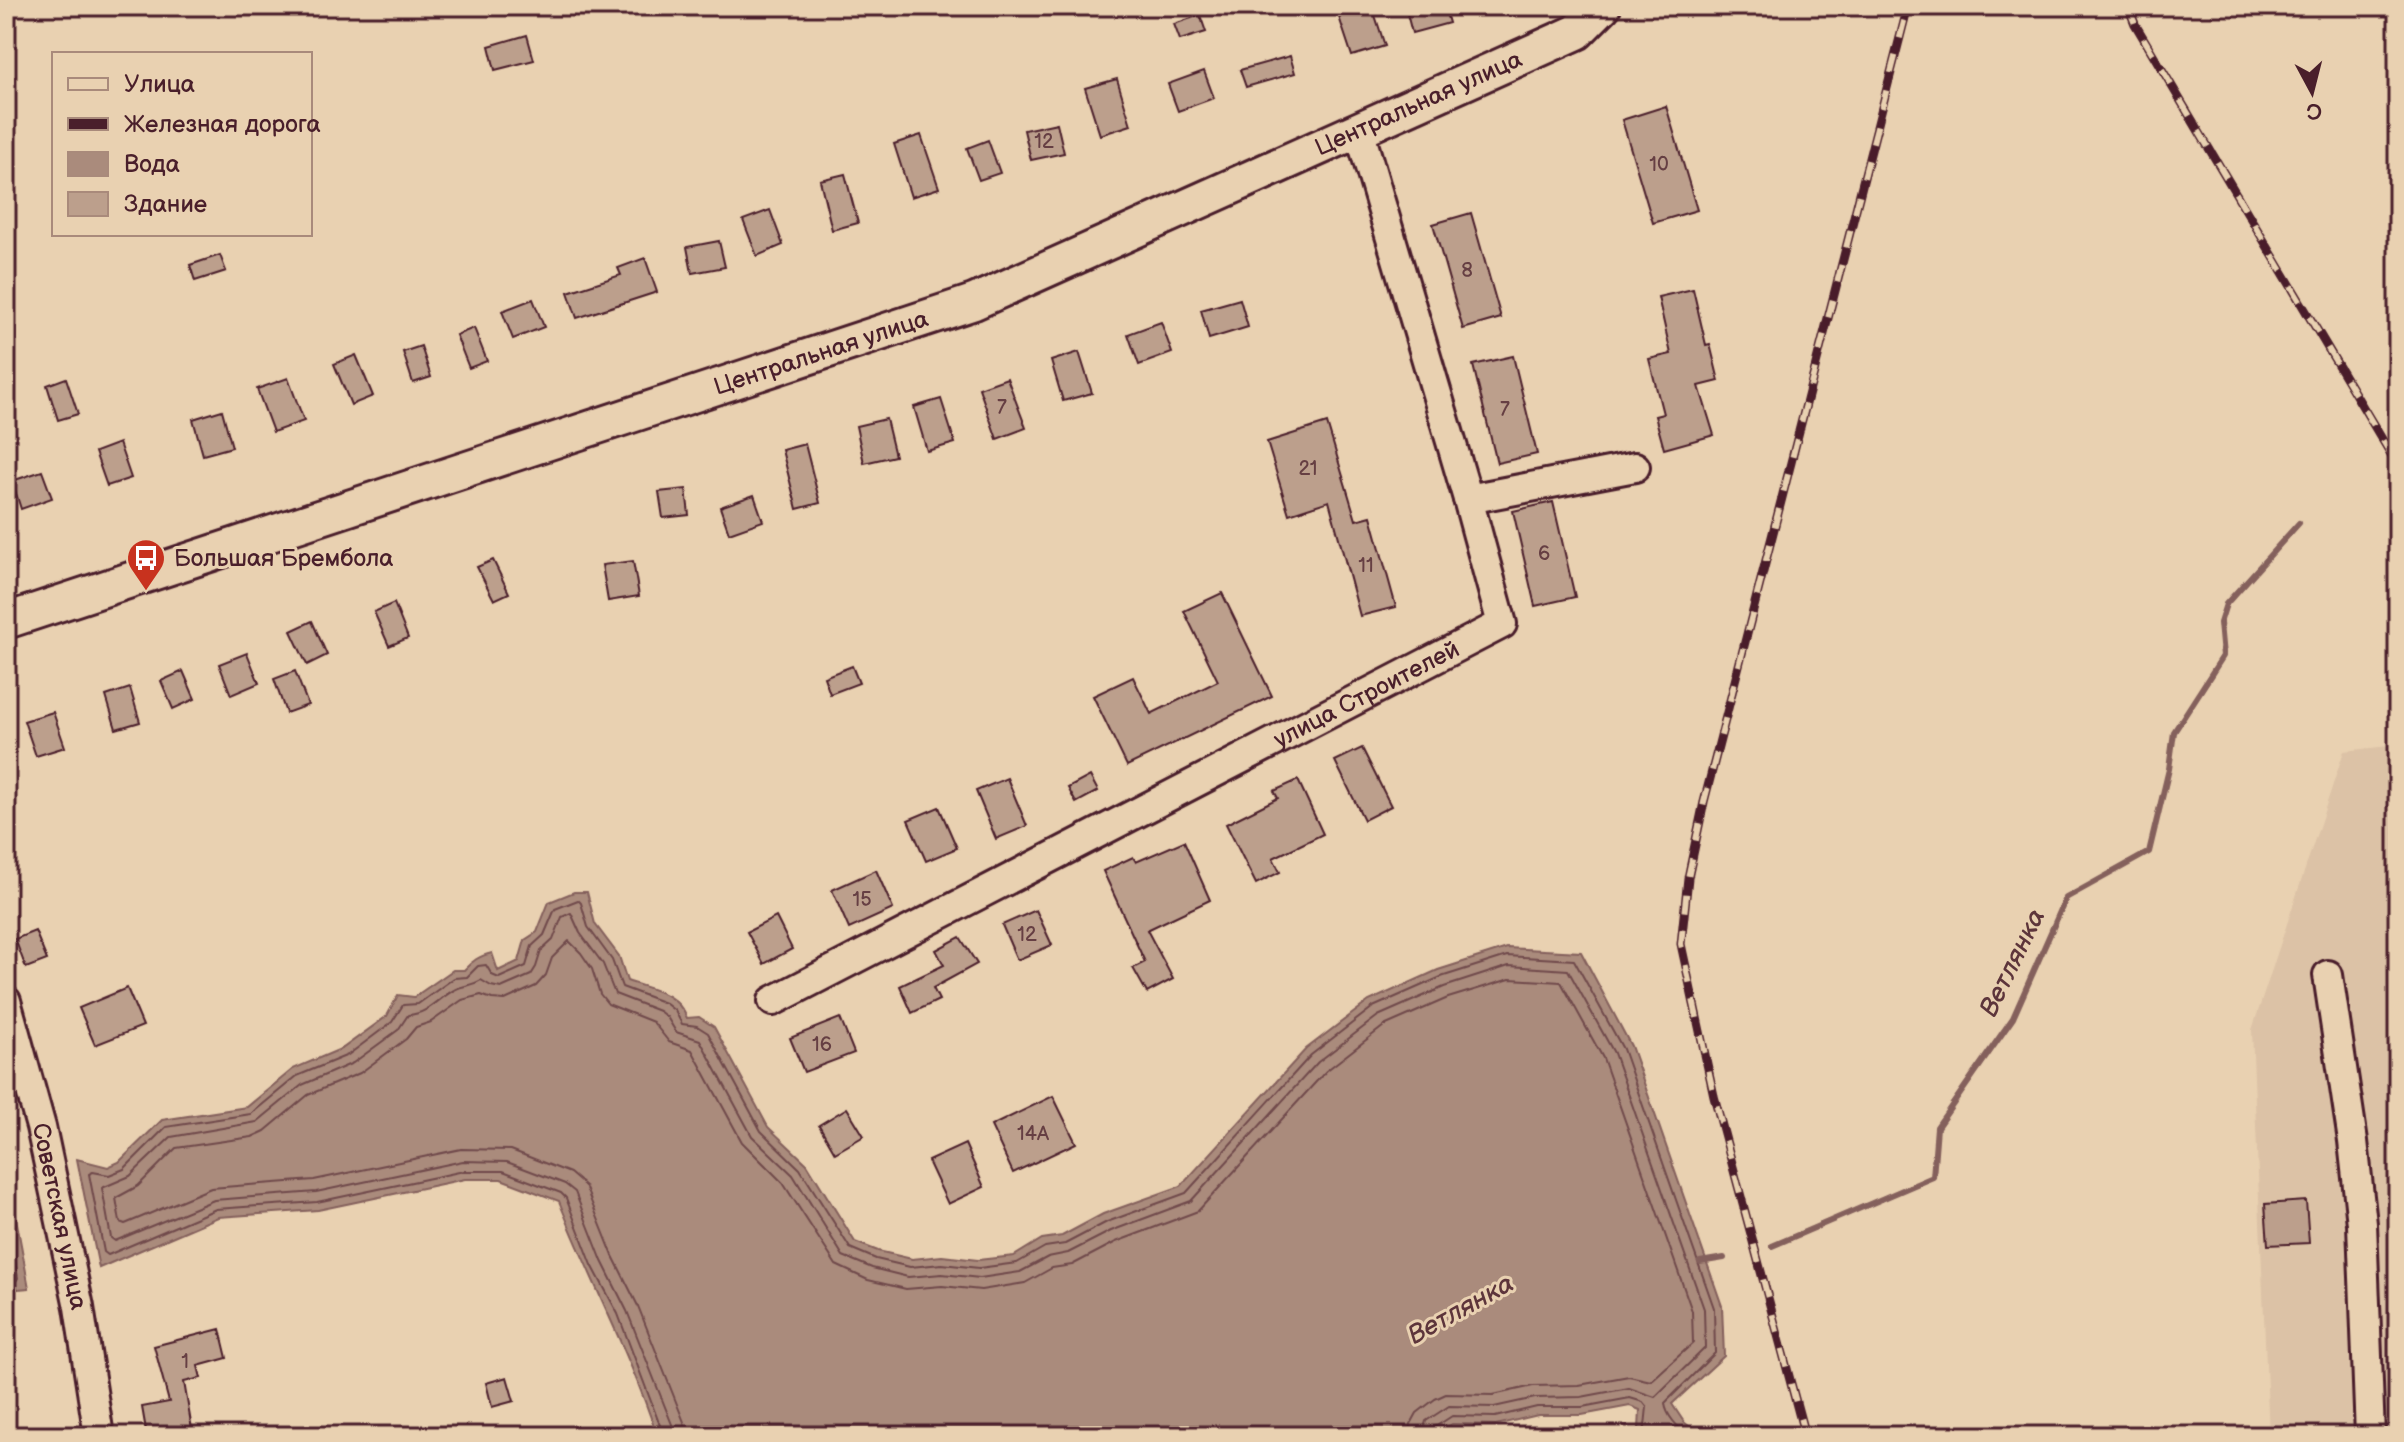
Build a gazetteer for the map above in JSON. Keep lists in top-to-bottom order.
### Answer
{
  "streets": {
    "main road": ["Центральная улица"],
    "street": ["улица Строителей", "Советская улица"]
  },
  "crossings": [
    ["Центральная улица", "улица Строителей"]
  ],
  "water": ["Ветлянка"],
  "places": {
    "bus stop": ["Большая Брембола"]
  },
  "house_numbers": [
    "12",
    "10",
    "8",
    "7",
    "7",
    "21",
    "6",
    "11",
    "15",
    "12",
    "16",
    "14А",
    "1"
  ],
  "legend": [
    "Улица",
    "Железная дорога",
    "Вода",
    "Здание"
  ],
  "north": "bottom"
}
